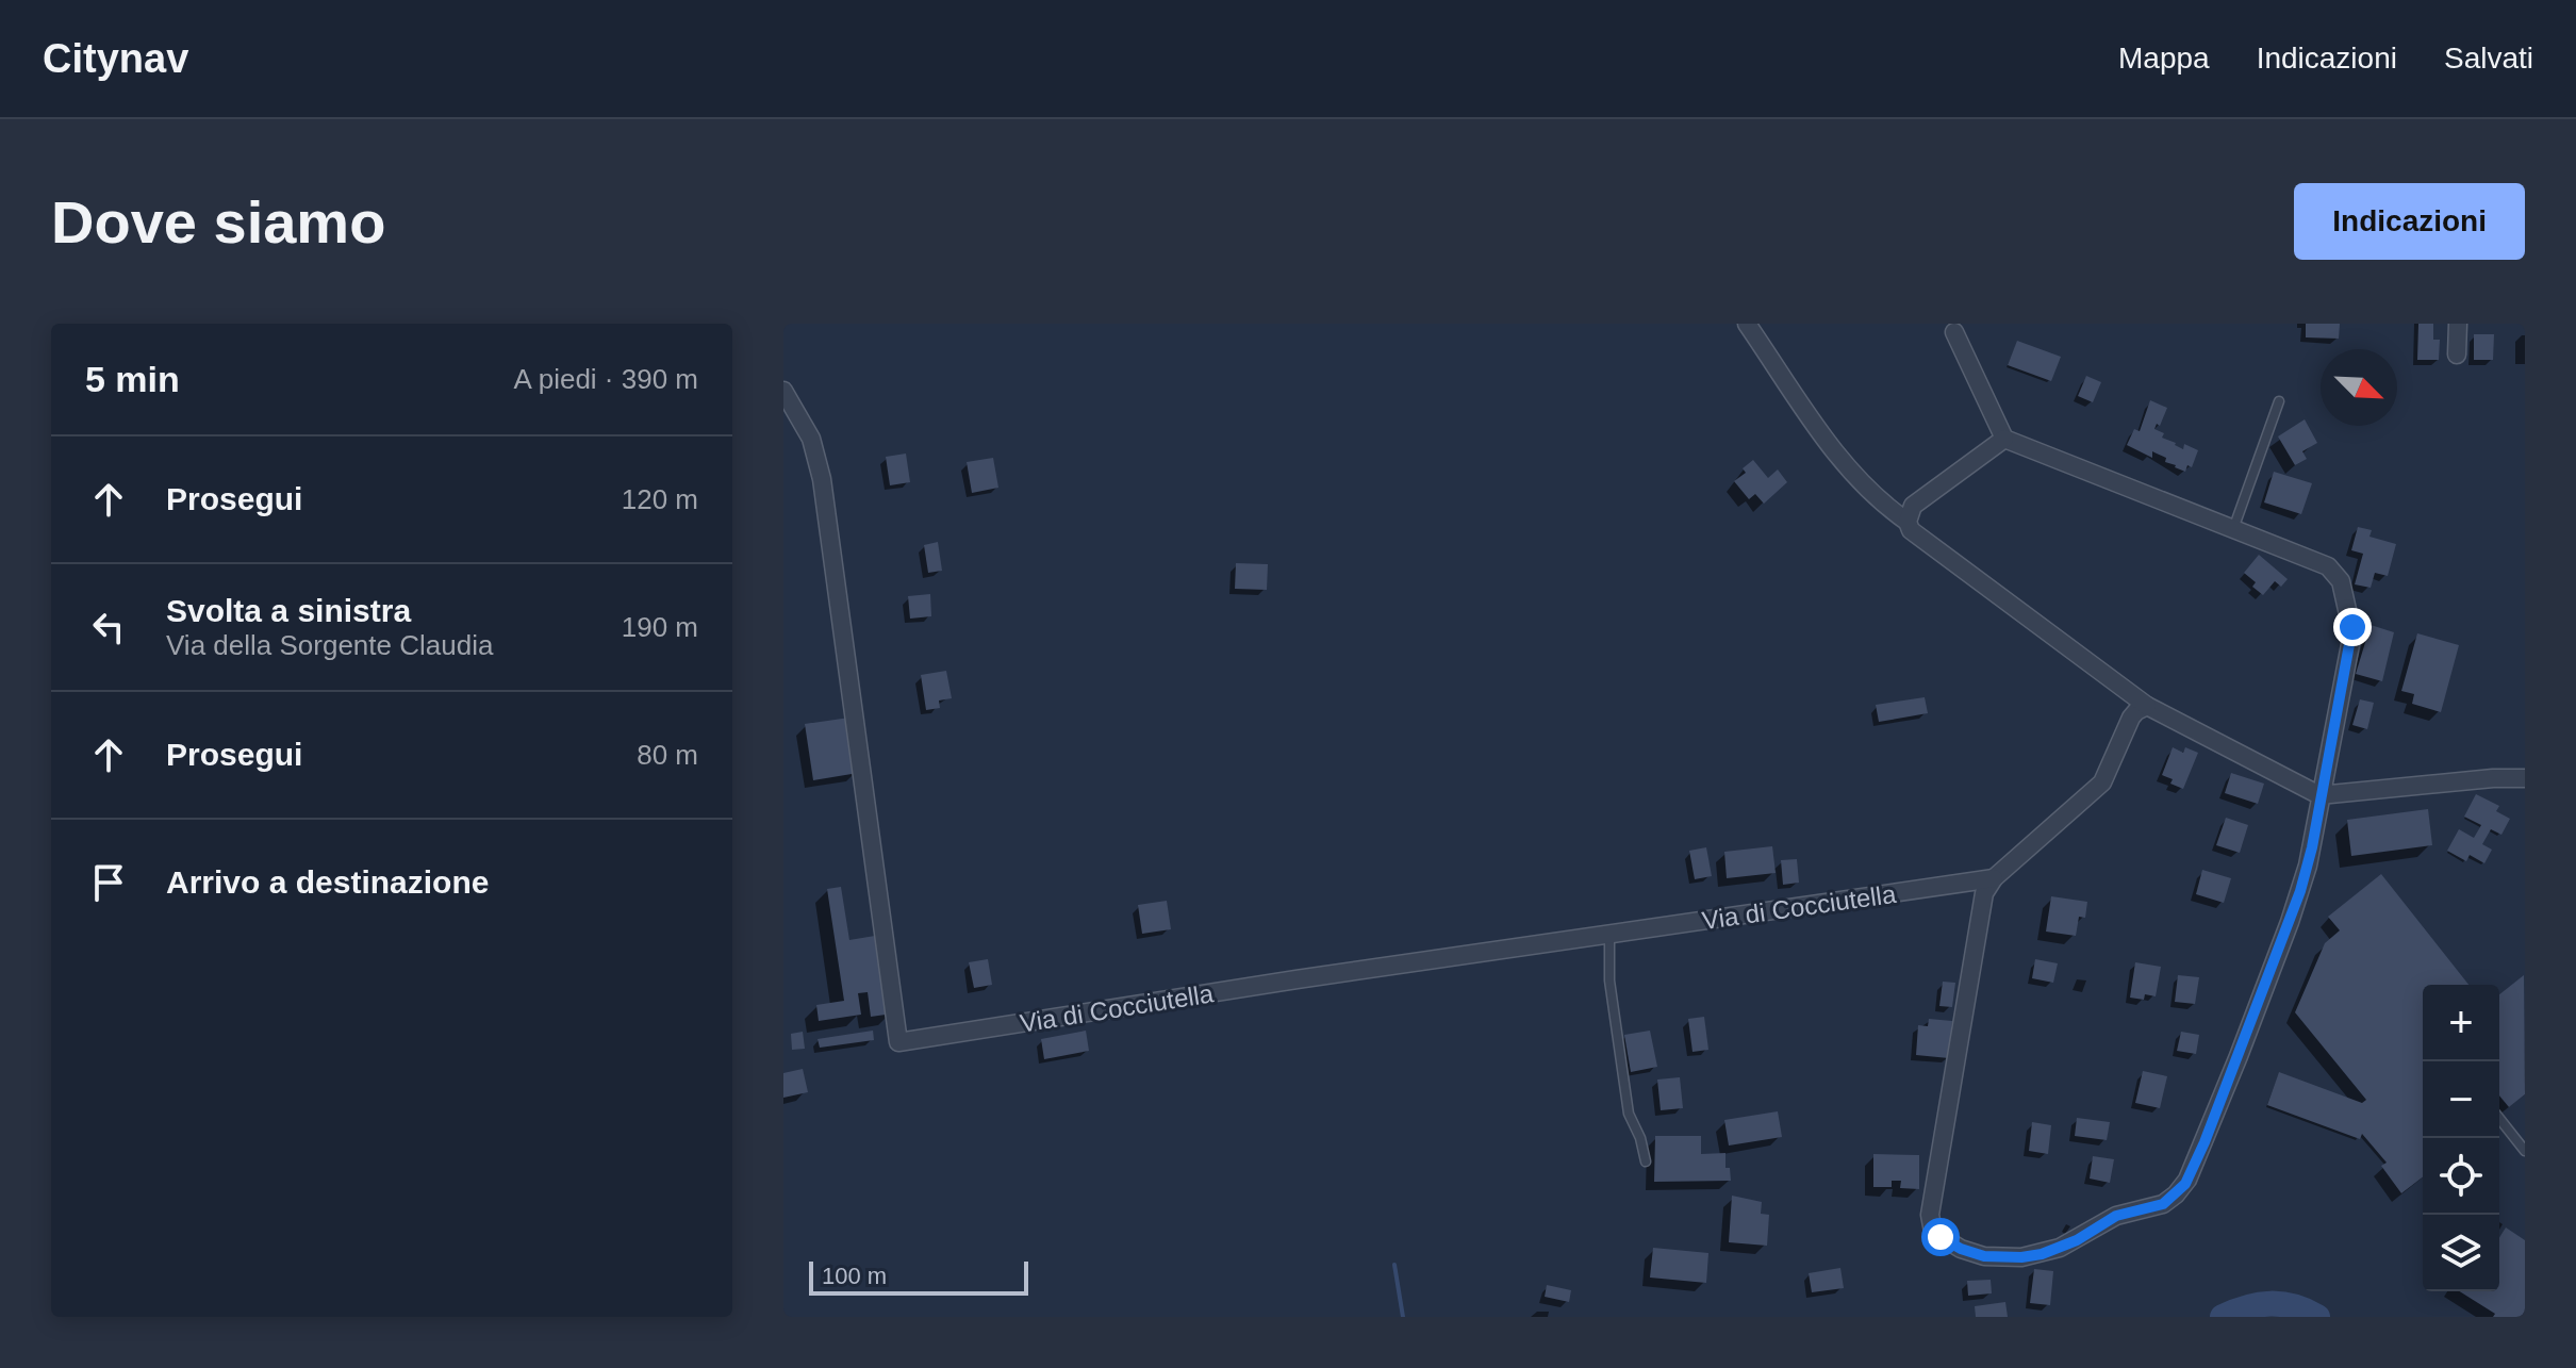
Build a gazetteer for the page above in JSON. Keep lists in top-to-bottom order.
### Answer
{
  "streets": {
    "street": ["Via di Cocciutella"]
  },
  "scale_bar": "100 m",
  "north": "bottom right",
  "page": {
    "header": "Citynav",
    "nav": ["Mappa", "Indicazioni", "Salvati"],
    "buttons": "Indicazioni",
    "title": "Dove siamo",
    "heading": ["5 min", "A piedi · 390 m"],
    "list": [
      ["Prosegui", "120 m"],
      ["Svolta a sinistra", "Via della Sorgente Claudia", "190 m"],
      ["Prosegui", "80 m"],
      "Arrivo a destinazione"
    ],
    "map_buttons": ["+", "−"],
    "scale": "100 m"
  }
}
